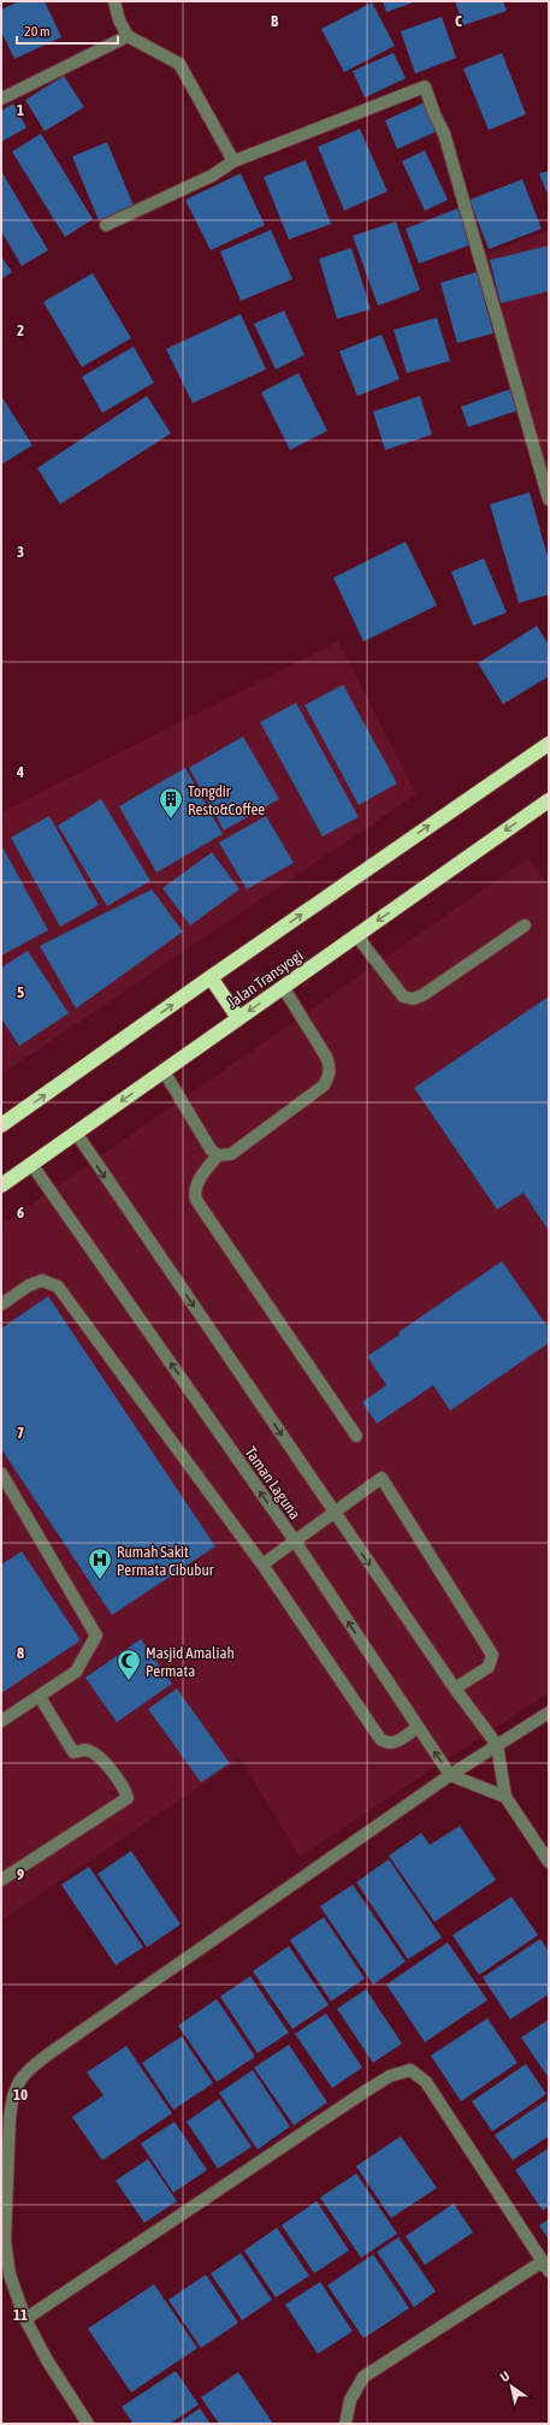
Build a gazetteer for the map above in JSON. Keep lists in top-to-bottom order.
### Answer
{
  "streets": {
    "highway": ["Jalan Transyogi"],
    "street": ["Taman Laguna"]
  },
  "crossings": [
    ["Jalan Transyogi", "Taman Laguna"]
  ],
  "places": {
    "building": ["Tongdir Resto&Coffee"],
    "hospital": ["Rumah Sakit Permata Cibubur"],
    "mosque": ["Masjid Amaliah Permata"]
  },
  "scale_bar": "20 m",
  "north": "top left",
  "grid": {
    "columns": ["B", "C"],
    "rows": [
      "1",
      "2",
      "3",
      "4",
      "5",
      "6",
      "7",
      "8",
      "9",
      "10",
      "11"
    ]
  }
}
